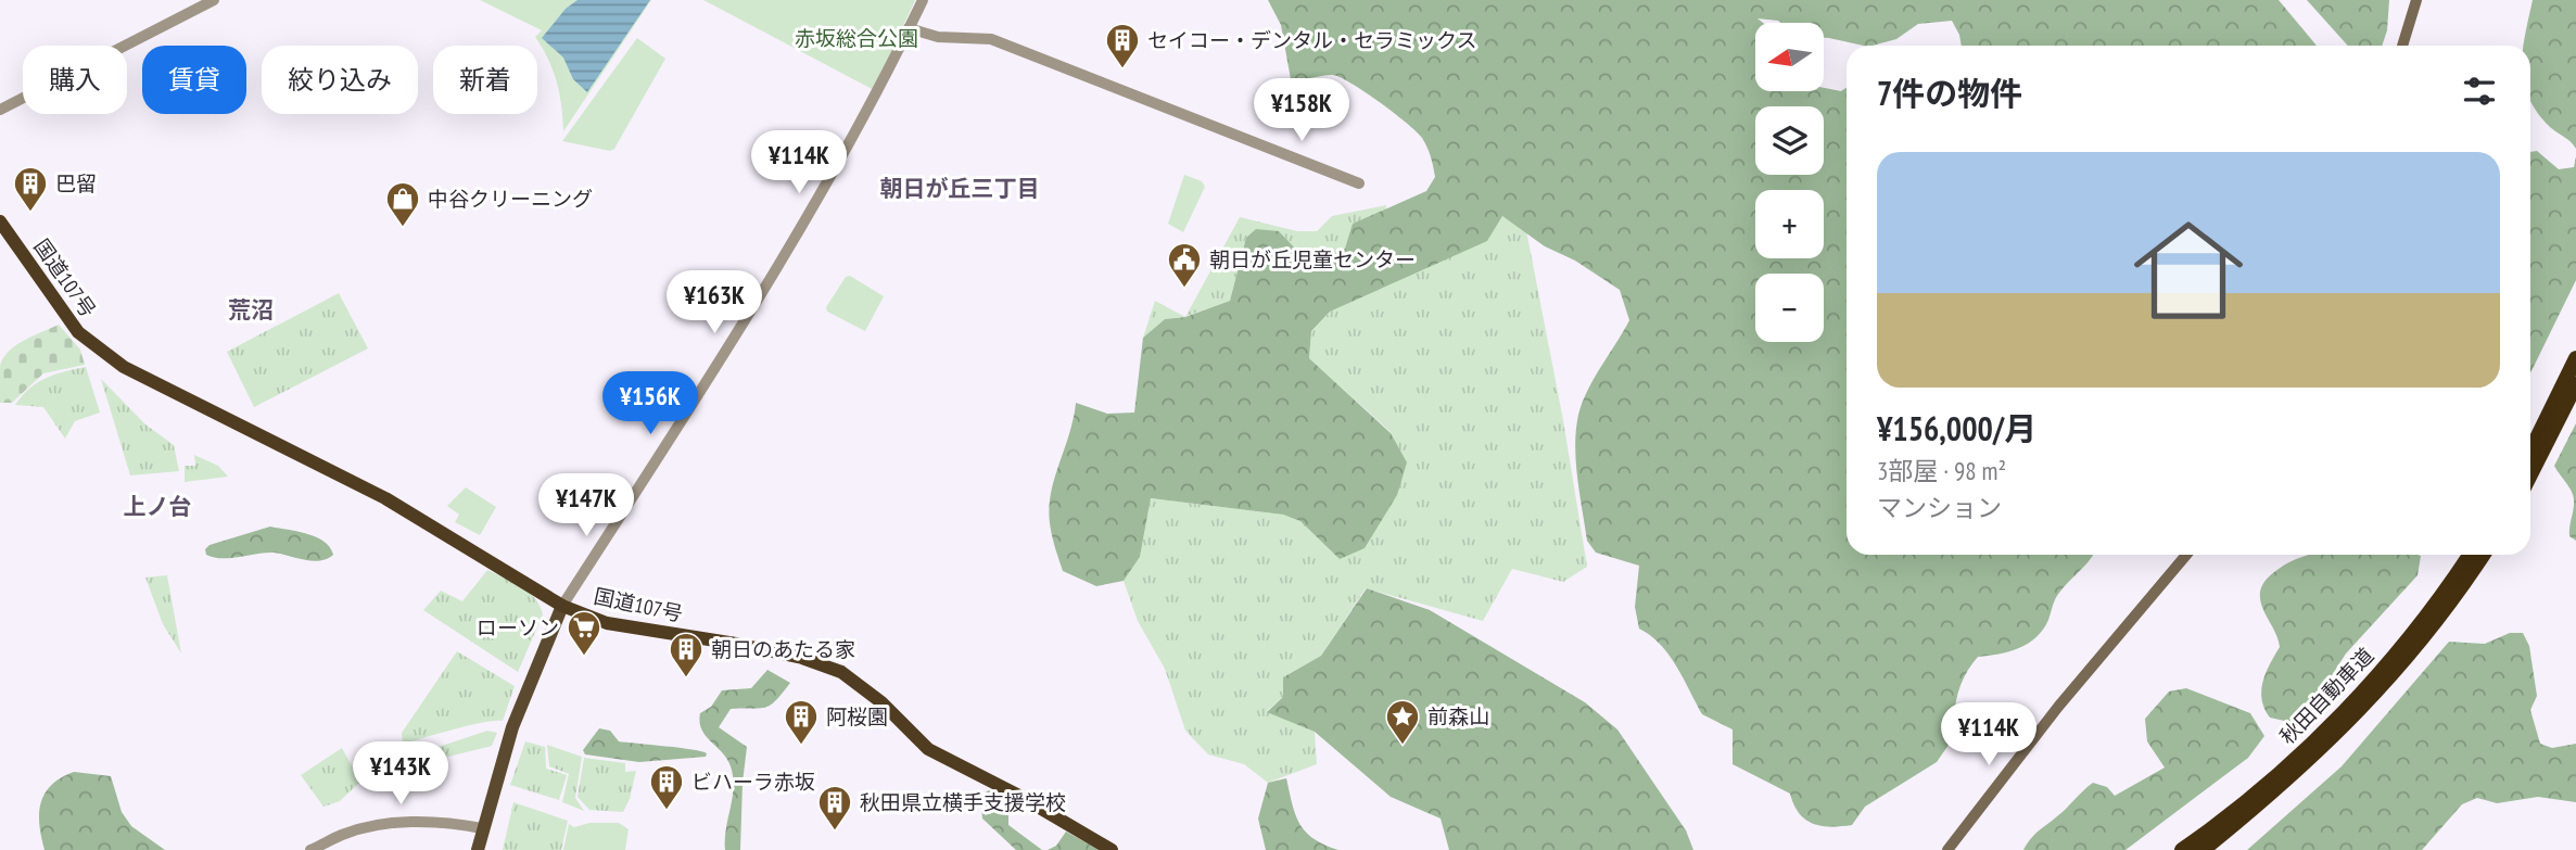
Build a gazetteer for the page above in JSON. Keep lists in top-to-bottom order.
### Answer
{
  "streets": {
    "highway": ["国道107号", "秋田自動車道"]
  },
  "districts": ["朝日が丘三丁目", "荒沼", "上ノ台"],
  "parks": ["赤坂総合公園"],
  "places": {
    "building": [
      "セイコー・デンタル・セラミックス",
      "巴留",
      "朝日のあたる家",
      "阿桜園",
      "ビハーラ赤坂",
      "秋田県立横手支援学校"
    ],
    "shop": ["中谷クリーニング"],
    "public building": ["朝日が丘児童センター"],
    "supermarket": ["ローソン"],
    "place": ["前森山"]
  },
  "north": "left",
  "page": {
    "map_buttons": ["+", "−"],
    "chip": [
      "購入",
      "賃貸",
      "絞り込み",
      "新着"
    ],
    "heading": "7件の物件",
    "price": [
      "¥158K",
      "¥114K",
      "¥163K",
      "¥156K",
      "¥147K",
      "¥114K",
      "¥143K"
    ],
    "list": [
      {
        "name": "¥156,000/月",
        "note": "3部屋 · 98 m² · マンション"
      }
    ]
  }
}
